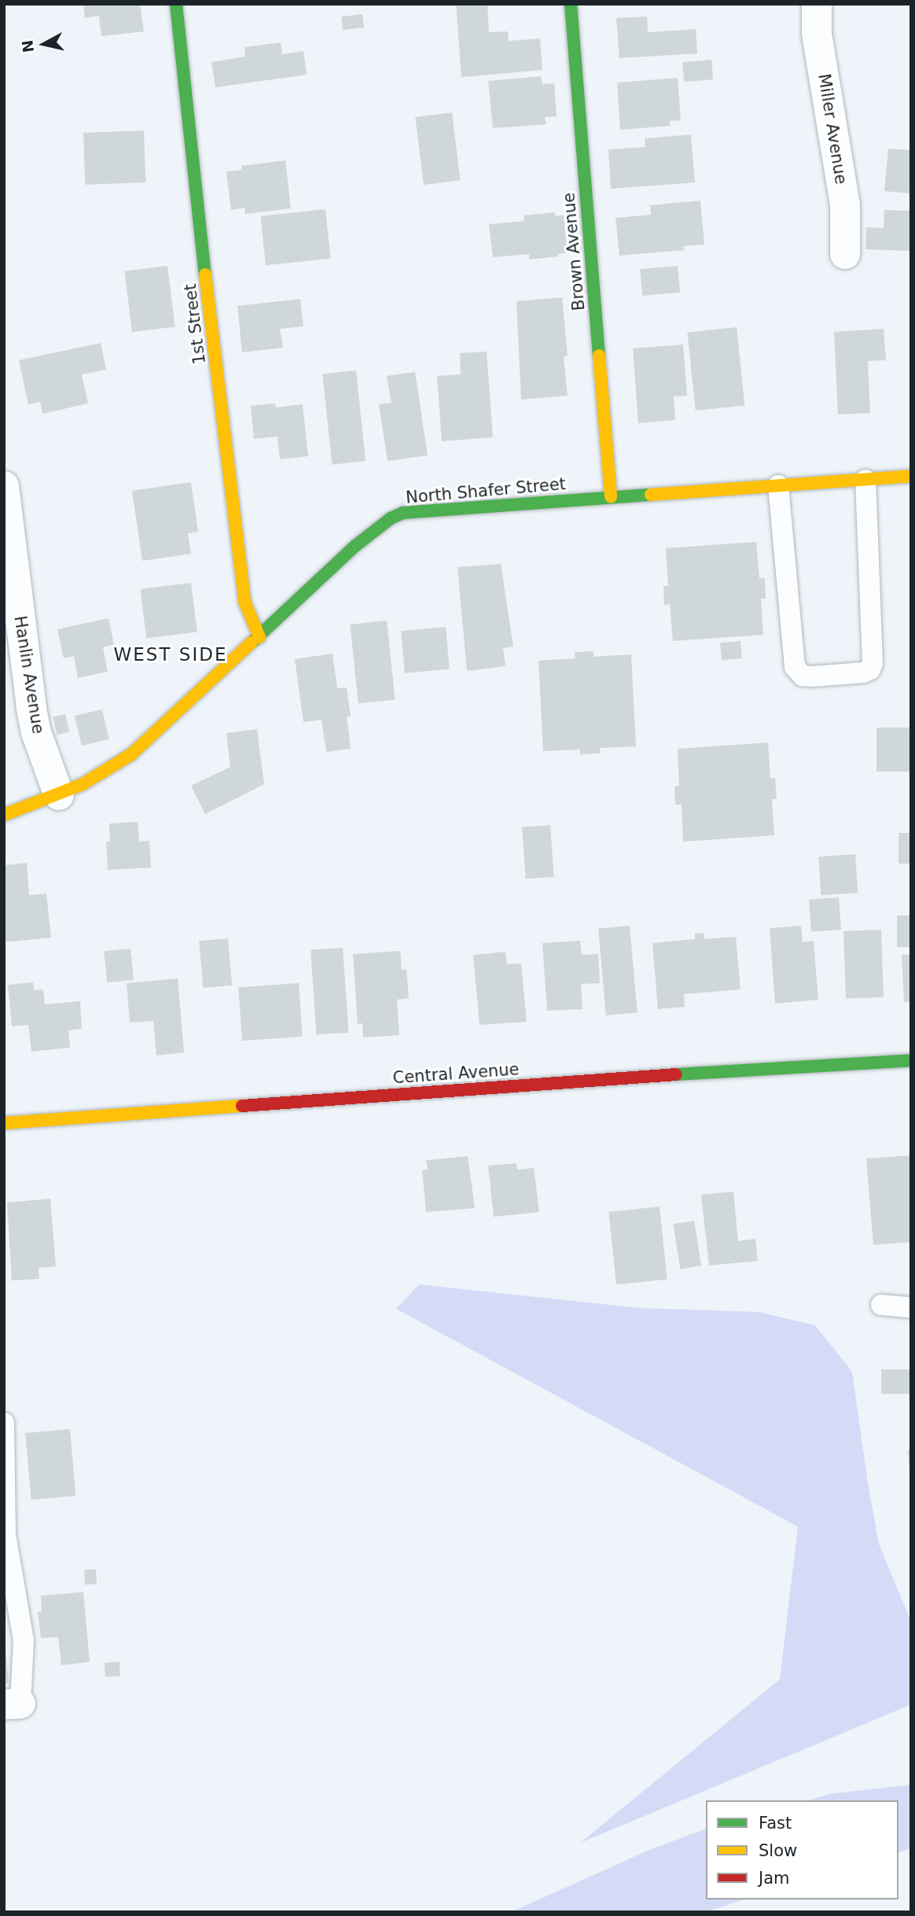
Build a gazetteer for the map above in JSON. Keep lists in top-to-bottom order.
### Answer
{
  "streets": {
    "street": [
      "Miller Avenue",
      "Brown Avenue",
      "1st Street",
      "North Shafer Street",
      "Hanlin Avenue",
      "Central Avenue"
    ]
  },
  "crossings": [
    ["Brown Avenue", "North Shafer Street"],
    ["1st Street", "North Shafer Street"],
    ["North Shafer Street", "Hanlin Avenue"]
  ],
  "districts": ["WEST SIDE"],
  "legend": ["Fast", "Slow", "Jam"],
  "north": "left"
}
